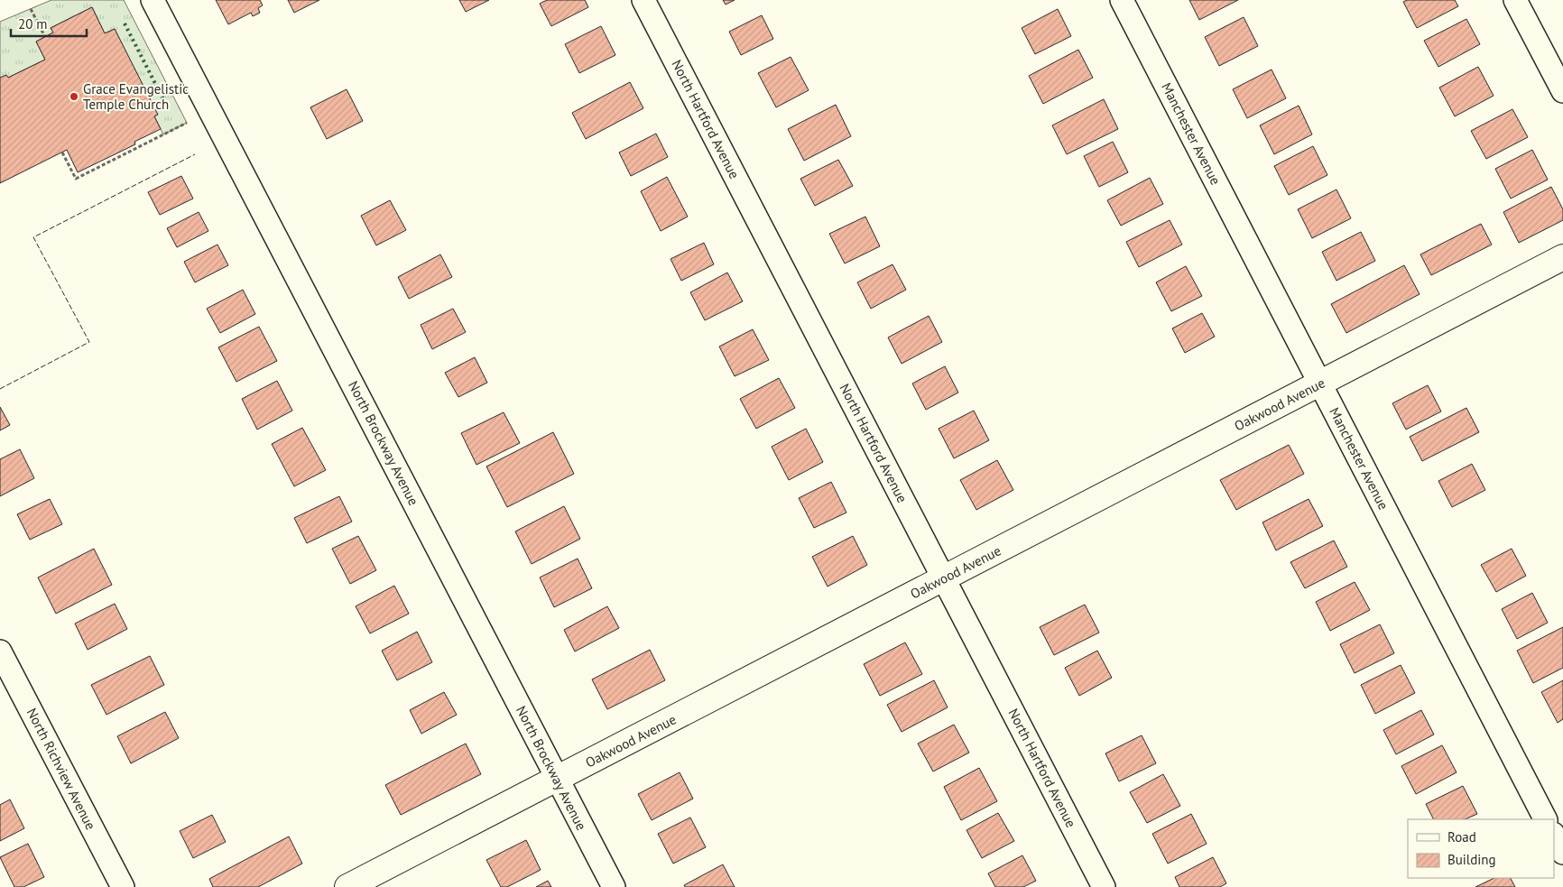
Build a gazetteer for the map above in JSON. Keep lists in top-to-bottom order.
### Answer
{
  "streets": {
    "street": [
      "North Hartford Avenue",
      "Manchester Avenue",
      "Oakwood Avenue",
      "North Brockway Avenue",
      "North Richview Avenue"
    ]
  },
  "crossings": [
    ["North Hartford Avenue", "Oakwood Avenue"],
    ["Manchester Avenue", "Oakwood Avenue"],
    ["Oakwood Avenue", "North Brockway Avenue"]
  ],
  "places": ["Grace Evangelistic Temple Church"],
  "legend": ["Road", "Building"],
  "scale_bar": "20 m"
}
